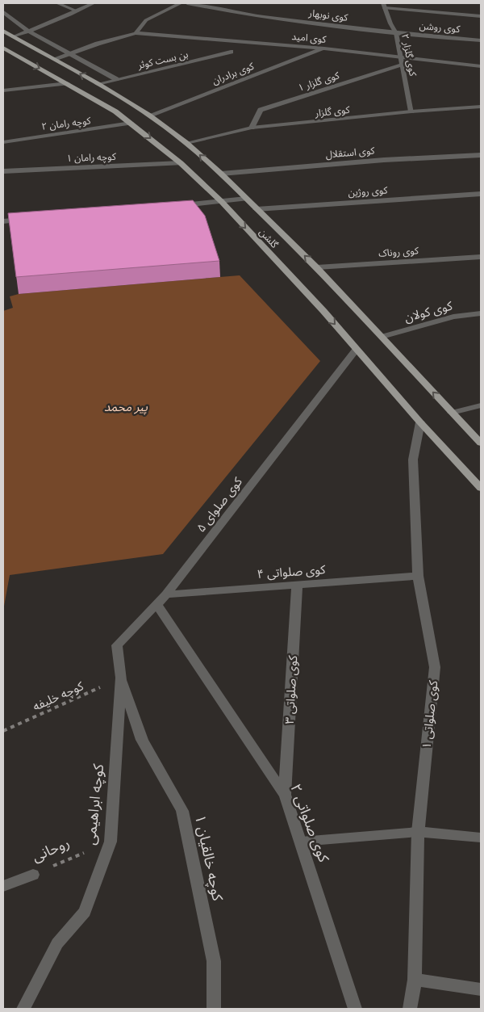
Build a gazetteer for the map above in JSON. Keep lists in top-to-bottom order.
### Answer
{
  "streets": {
    "main road": ["گلشن"],
    "street": [
      "کوی نوبهار",
      "کوی روشن",
      "کوی امید",
      "کوی گلزار ۲",
      "بن بست کوثر",
      "کوی برادران",
      "کوی گلزار ۱",
      "کوی گلزار",
      "کوچه رامان ۲",
      "کوی استقلال",
      "کوچه رامان ۱",
      "کوی روژین",
      "کوی روناک",
      "کوی کولان",
      "کوی صلوای ۵",
      "کوی صلواتی ۴",
      "کوی صلواتی ۳",
      "کوی صلواتی ۱",
      "کوچه ابراهیمی",
      "کوی صلواتی ۲",
      "روحانی",
      "کوچه خالقیان ۱"
    ],
    "path": ["کوچه خلیفه"]
  },
  "crossings": [
    ["کوی نوبهار", "کوی روشن"],
    ["کوی نوبهار", "کوی گلزار ۲"],
    ["کوی روشن", "کوی گلزار ۲"],
    ["کوی امید", "کوی گلزار ۲"],
    ["کوی امید", "کوی برادران"],
    ["کوی گلزار ۲", "کوی گلزار ۱"],
    ["کوی گلزار ۲", "کوی گلزار"],
    ["بن بست کوثر", "گلشن"],
    ["کوی برادران", "گلشن"],
    ["کوی گلزار ۱", "کوی گلزار"],
    ["کوی گلزار", "گلشن"],
    ["کوچه رامان ۲", "گلشن"],
    ["کوی استقلال", "گلشن"],
    ["کوچه رامان ۱", "گلشن"],
    ["کوی روژین", "گلشن"],
    ["گلشن", "کوی روناک"],
    ["گلشن", "کوی کولان"],
    ["گلشن", "کوی صلوای ۵"],
    ["گلشن", "کوی صلواتی ۱"],
    ["کوی صلوای ۵", "کوی صلواتی ۴"],
    ["کوی صلوای ۵", "کوچه خلیفه"],
    ["کوی صلوای ۵", "کوچه ابراهیمی"],
    ["کوی صلوای ۵", "کوی صلواتی ۲"],
    ["کوی صلوای ۵", "کوچه خالقیان ۱"],
    ["کوی صلواتی ۴", "کوی صلواتی ۳"],
    ["کوی صلواتی ۴", "کوی صلواتی ۱"],
    ["کوی صلواتی ۳", "کوی صلواتی ۲"],
    ["کوچه خلیفه", "کوچه ابراهیمی"],
    ["کوچه خلیفه", "کوچه خالقیان ۱"],
    ["کوچه ابراهیمی", "روحانی"],
    ["کوچه ابراهیمی", "کوچه خالقیان ۱"]
  ],
  "parks": ["پیر محمد"]
}
